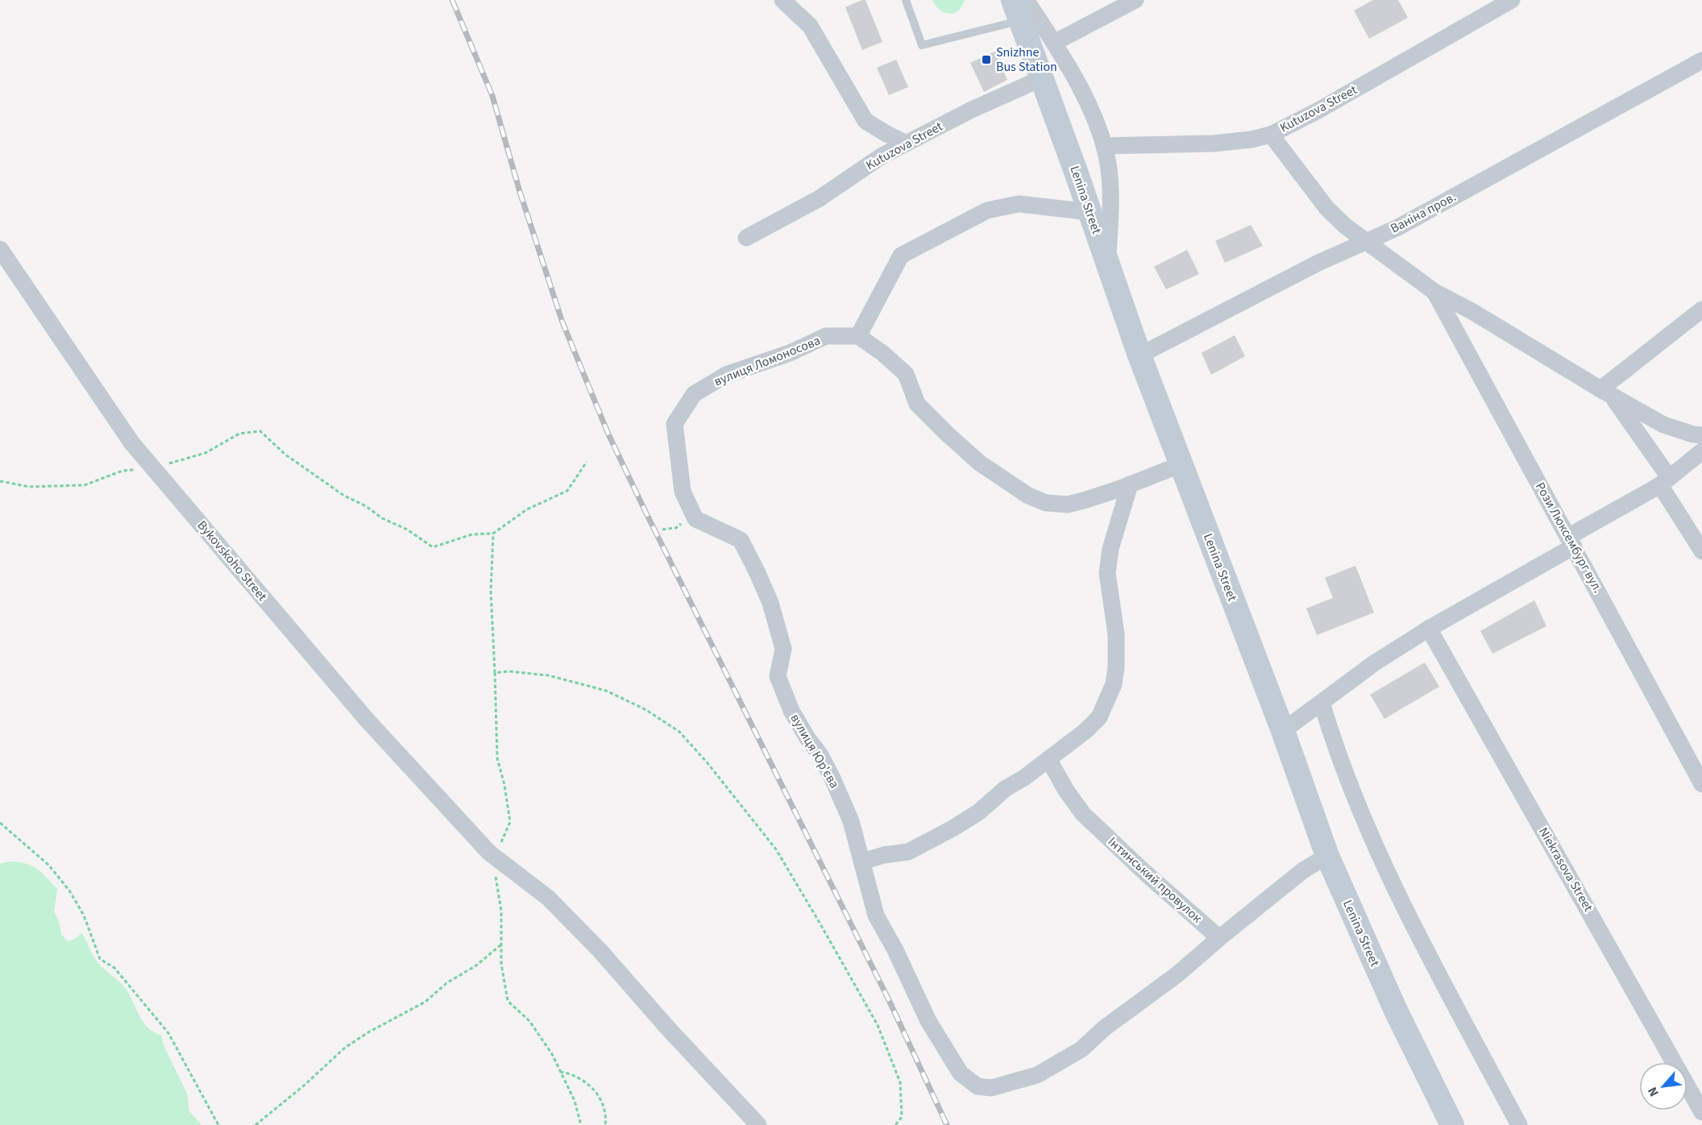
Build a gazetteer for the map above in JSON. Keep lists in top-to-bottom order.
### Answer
{
  "streets": {
    "main road": ["Lenina Street"],
    "street": [
      "Kutuzova Street",
      "Ваніна пров.",
      "вулиця Ломоносова",
      "Рози Люксембург вул.",
      "Bykovskoho Street",
      "вулиця Юр'єва",
      "Niekrasova Street",
      "Інтинський провулок"
    ]
  },
  "crossings": [
    ["Kutuzova Street", "Lenina Street"],
    ["Lenina Street", "Ваніна пров."],
    ["вулиця Ломоносова", "вулиця Юр'єва"],
    ["вулиця Юр'єва", "Інтинський провулок"]
  ],
  "places": {
    "transit": ["Snizhne Bus Station"]
  },
  "north": "bottom left"
}
